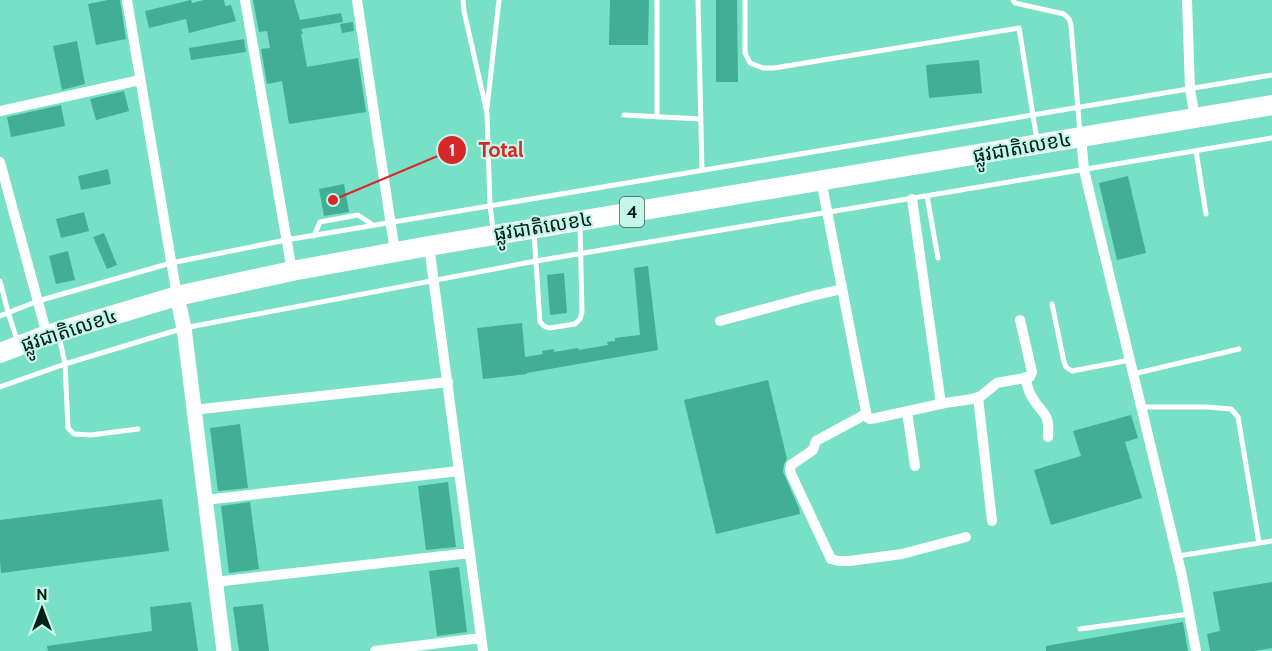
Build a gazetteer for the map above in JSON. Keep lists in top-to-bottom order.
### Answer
{
  "streets": {
    "highway": ["ផ្លូវជាតិលេខ៤", "4"]
  },
  "places": ["Total"],
  "north": "top"
}
